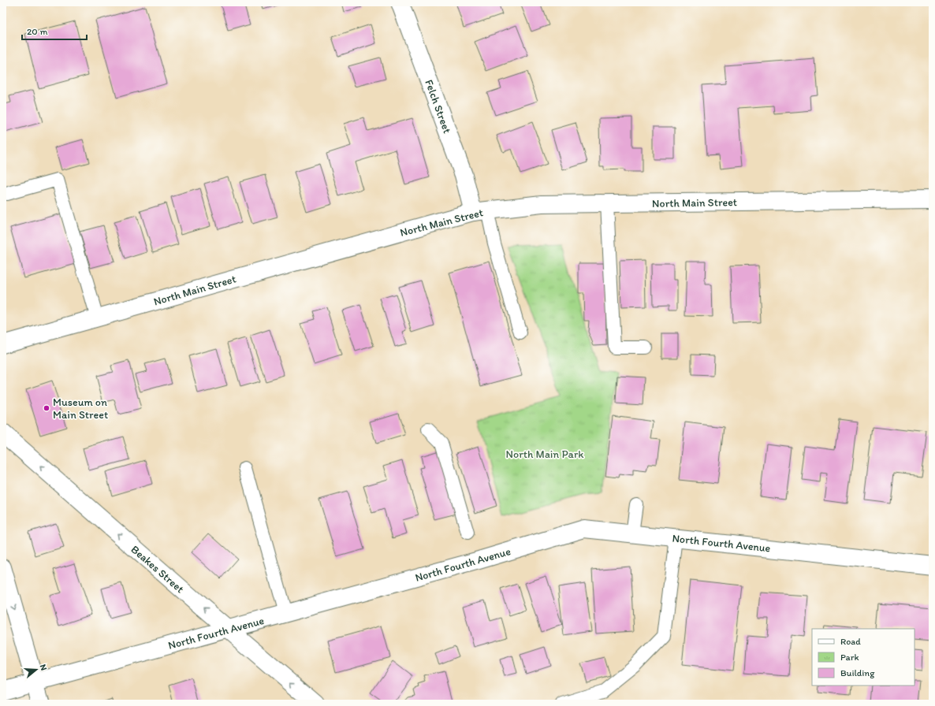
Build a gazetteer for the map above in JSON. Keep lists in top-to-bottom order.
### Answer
{
  "streets": {
    "main road": [
      "Felch Street",
      "North Main Street",
      "North Fourth Avenue",
      "Beakes Street"
    ]
  },
  "crossings": [
    ["Felch Street", "North Main Street"],
    ["North Fourth Avenue", "Beakes Street"]
  ],
  "one_way": ["Beakes Street"],
  "parks": ["North Main Park"],
  "places": ["Museum on Main Street"],
  "legend": ["Road", "Park", "Building"],
  "scale_bar": "20 m",
  "north": "right"
}
